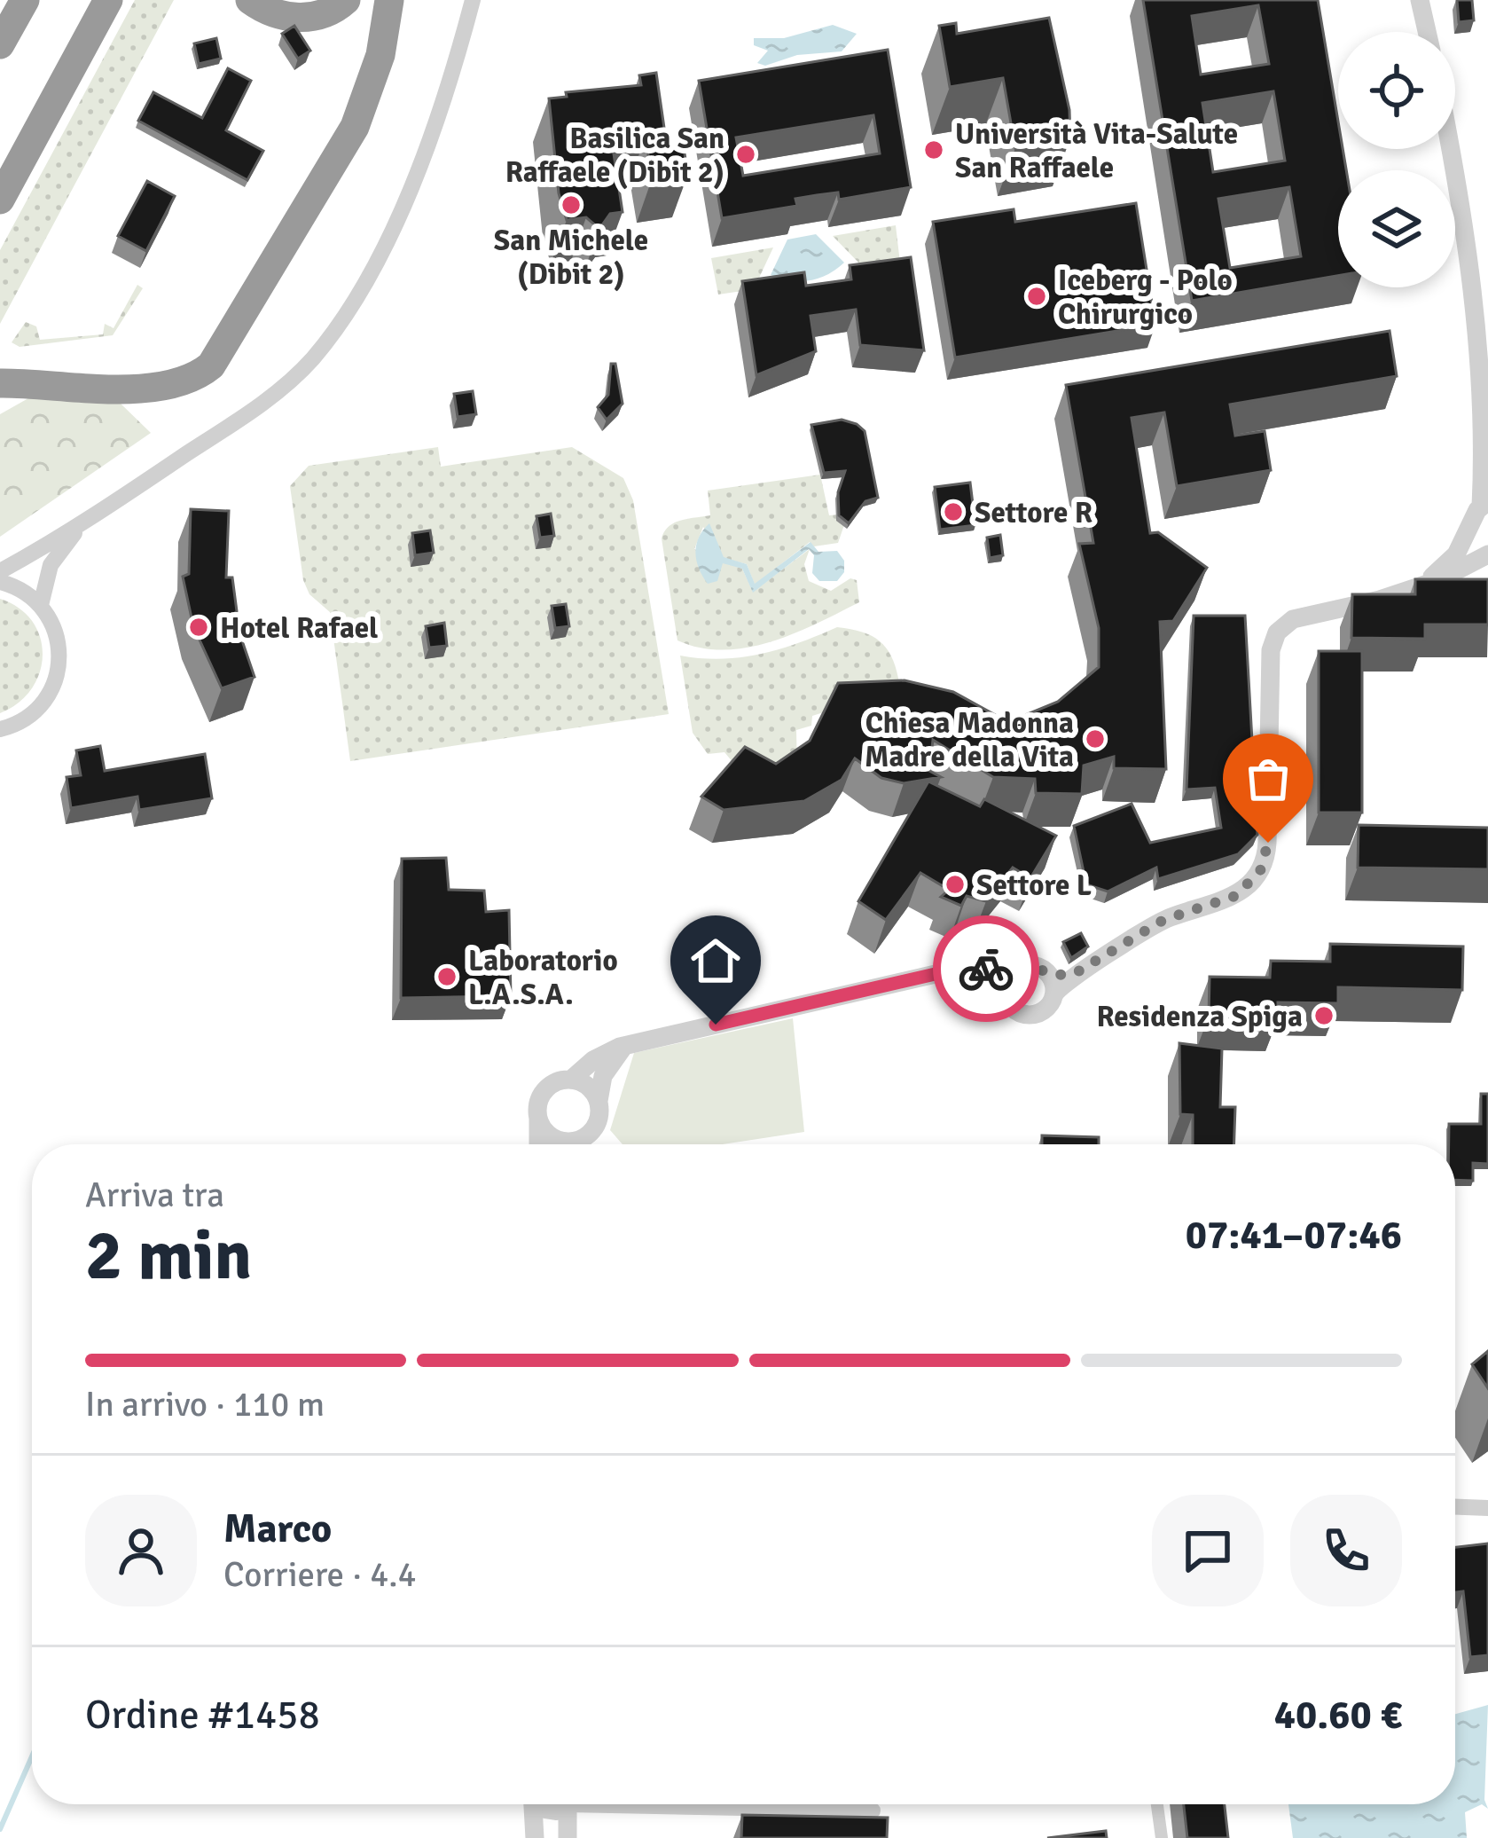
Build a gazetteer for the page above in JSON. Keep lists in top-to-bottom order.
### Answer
{
  "places": [
    "Università Vita-Salute San Raffaele",
    "Basilica San Raffaele (Dibit 2)",
    "San Michele (Dibit 2)",
    "Iceberg - Polo Chirurgico",
    "Settore R",
    "Hotel Rafael",
    "Chiesa Madonna Madre della Vita",
    "Settore L",
    "Laboratorio L.A.S.A.",
    "Residenza Spiga"
  ],
  "page": {
    "heading": ["2 min", "Arriva tra", "07:41–07:46"],
    "panel": [
      "Marco",
      "Corriere · 4.4",
      "Ordine #1458",
      "40.60 €"
    ],
    "bar": "In arrivo · 110 m"
  }
}
